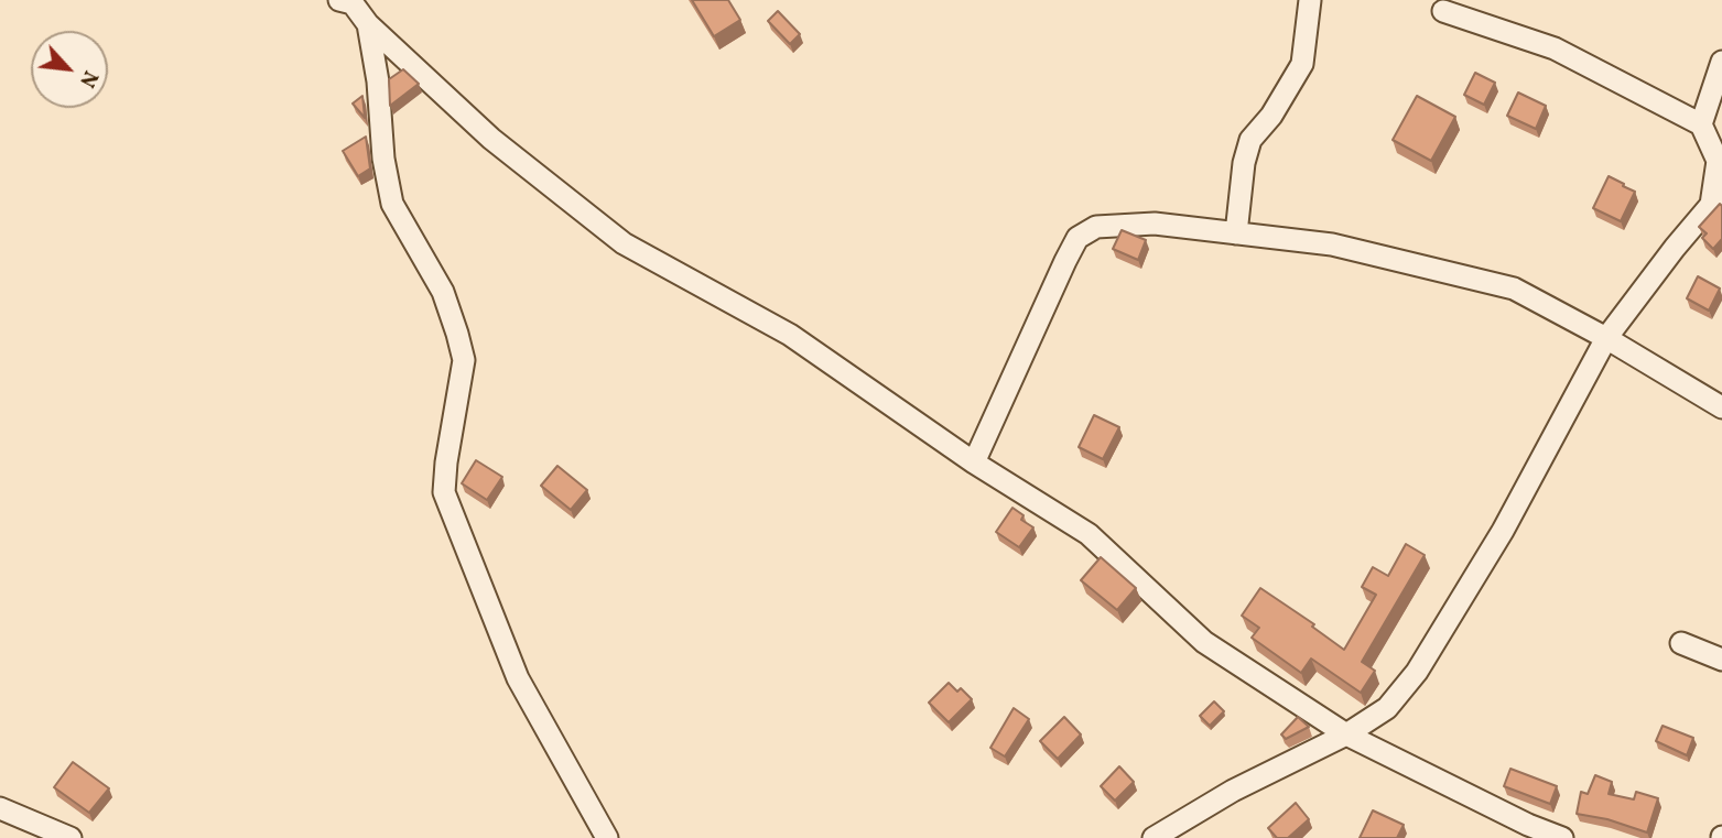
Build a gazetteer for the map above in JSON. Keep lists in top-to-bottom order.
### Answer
{
  "north": "bottom right"
}
